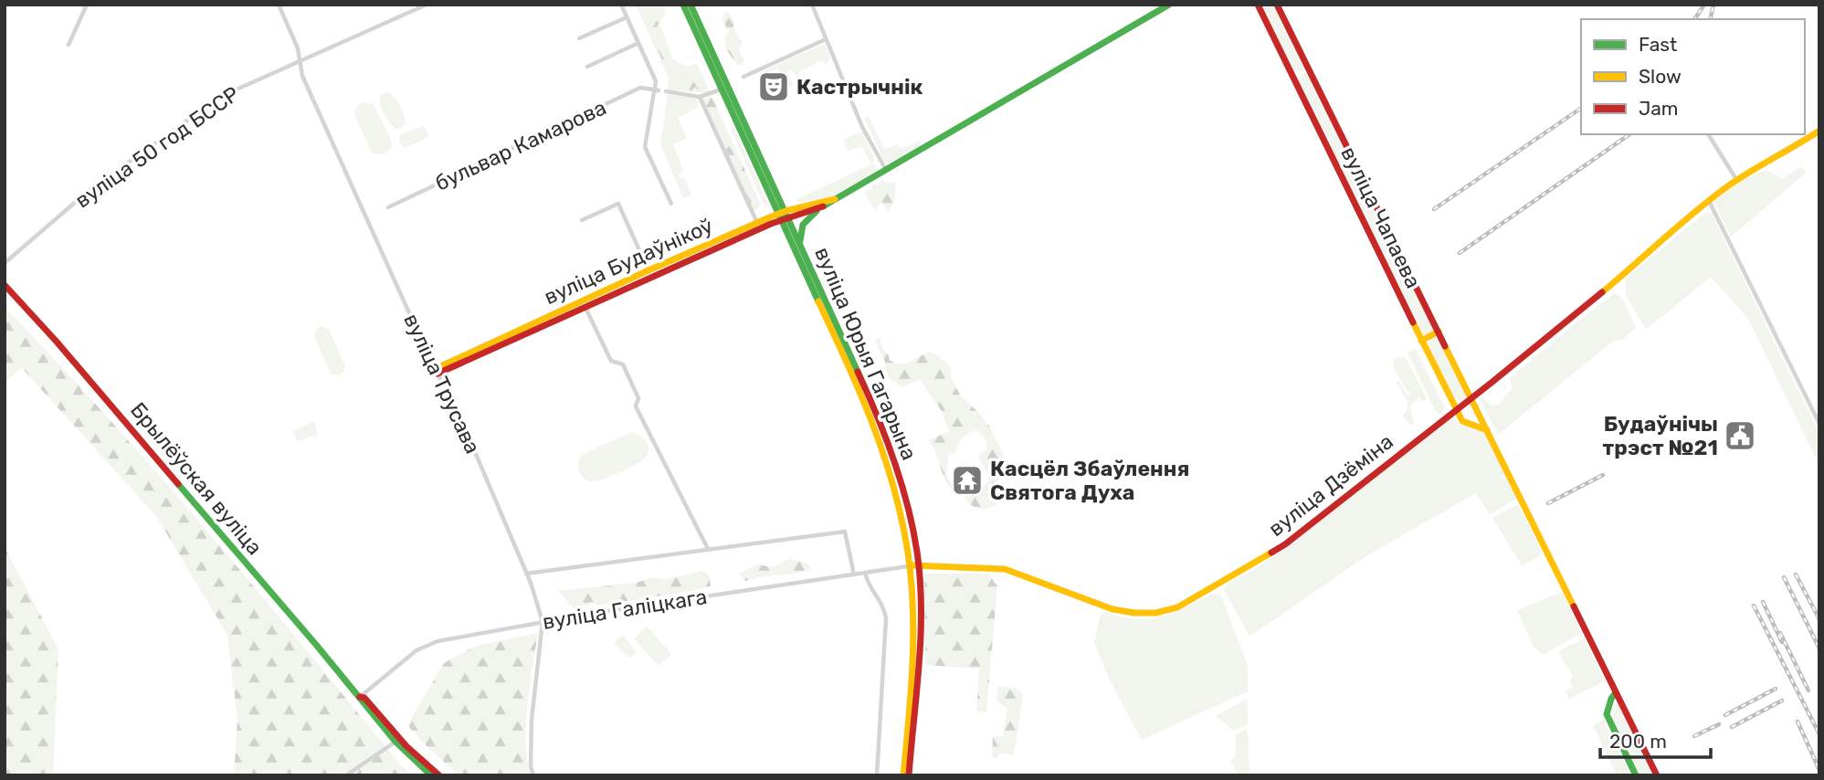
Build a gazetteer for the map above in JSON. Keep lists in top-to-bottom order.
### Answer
{
  "streets": {
    "main road": [
      "вуліца Чапаева",
      "вуліца Будаўнікоў",
      "вуліца Юрыя Гагарына",
      "Брылёўская вуліца",
      "вуліца Дзёміна"
    ],
    "street": [
      "бульвар Камарова",
      "вуліца 50 год БССР",
      "вуліца Трусава",
      "вуліца Галіцкага"
    ]
  },
  "crossings": [
    ["вуліца 50 год БССР", "вуліца Трусава"],
    ["вуліца Чапаева", "вуліца Дзёміна"],
    ["вуліца Будаўнікоў", "вуліца Юрыя Гагарына"],
    ["вуліца Будаўнікоў", "вуліца Трусава"],
    ["вуліца Юрыя Гагарына", "вуліца Дзёміна"],
    ["вуліца Юрыя Гагарына", "вуліца Галіцкага"],
    ["вуліца Трусава", "вуліца Галіцкага"],
    ["Брылёўская вуліца", "вуліца Галіцкага"],
    ["вуліца Дзёміна", "вуліца Галіцкага"]
  ],
  "places": {
    "theatre": ["Кастрычнік"],
    "public building": ["Будаўнічы трэст №21"],
    "temple": ["Касцёл Збаўлення Святога Духа"]
  },
  "legend": ["Fast", "Slow", "Jam"],
  "scale_bar": "200 m"
}
